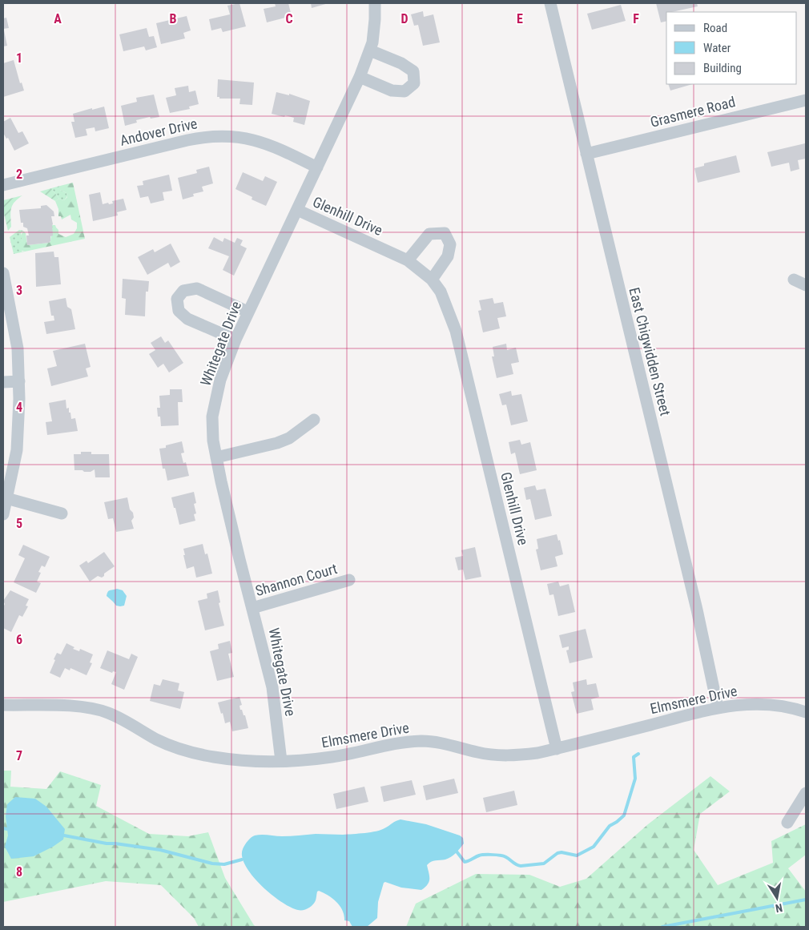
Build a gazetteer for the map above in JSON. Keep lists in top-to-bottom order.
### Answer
{
  "streets": {
    "street": [
      "Grasmere Road",
      "Andover Drive",
      "Glenhill Drive",
      "Whitegate Drive",
      "East Chigwidden Street",
      "Shannon Court",
      "Elmsmere Drive"
    ]
  },
  "crossings": [
    ["Grasmere Road", "East Chigwidden Street"],
    ["Andover Drive", "Whitegate Drive"],
    ["Glenhill Drive", "Whitegate Drive"],
    ["Glenhill Drive", "Elmsmere Drive"],
    ["Whitegate Drive", "Shannon Court"],
    ["Whitegate Drive", "Elmsmere Drive"],
    ["East Chigwidden Street", "Elmsmere Drive"]
  ],
  "legend": ["Road", "Water", "Building"],
  "north": "bottom",
  "grid": {
    "columns": [
      "A",
      "B",
      "C",
      "D",
      "E",
      "F"
    ],
    "rows": [
      "1",
      "2",
      "3",
      "4",
      "5",
      "6",
      "7",
      "8"
    ]
  }
}
